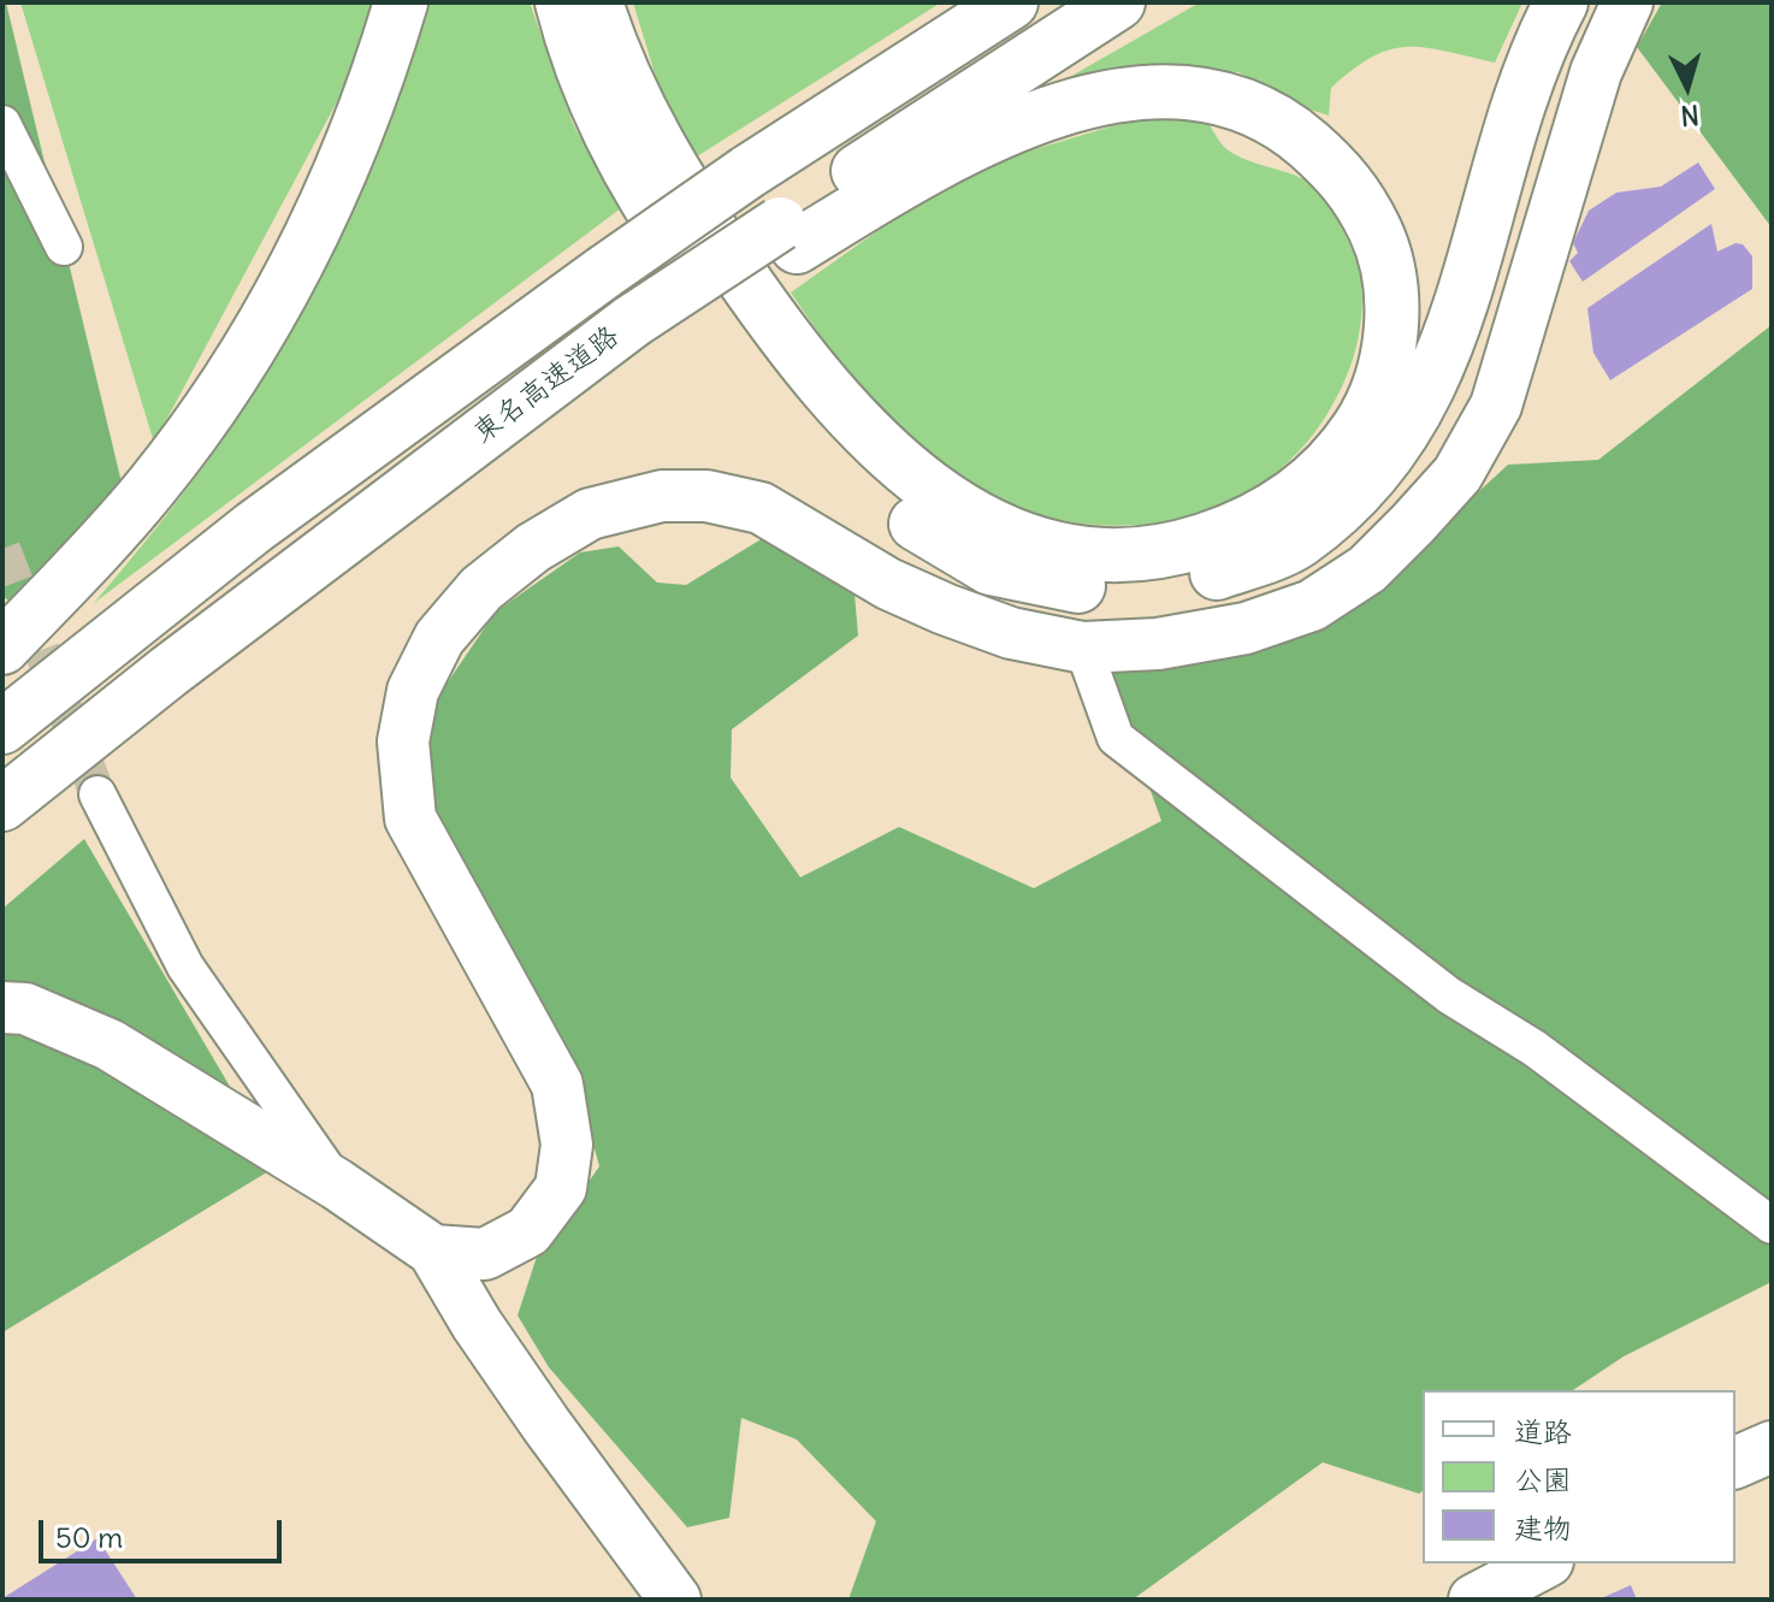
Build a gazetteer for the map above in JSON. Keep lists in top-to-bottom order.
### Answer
{
  "streets": {
    "highway": ["東名高速道路"]
  },
  "legend": ["道路", "公園", "建物"],
  "scale_bar": "50 m",
  "north": "bottom"
}
